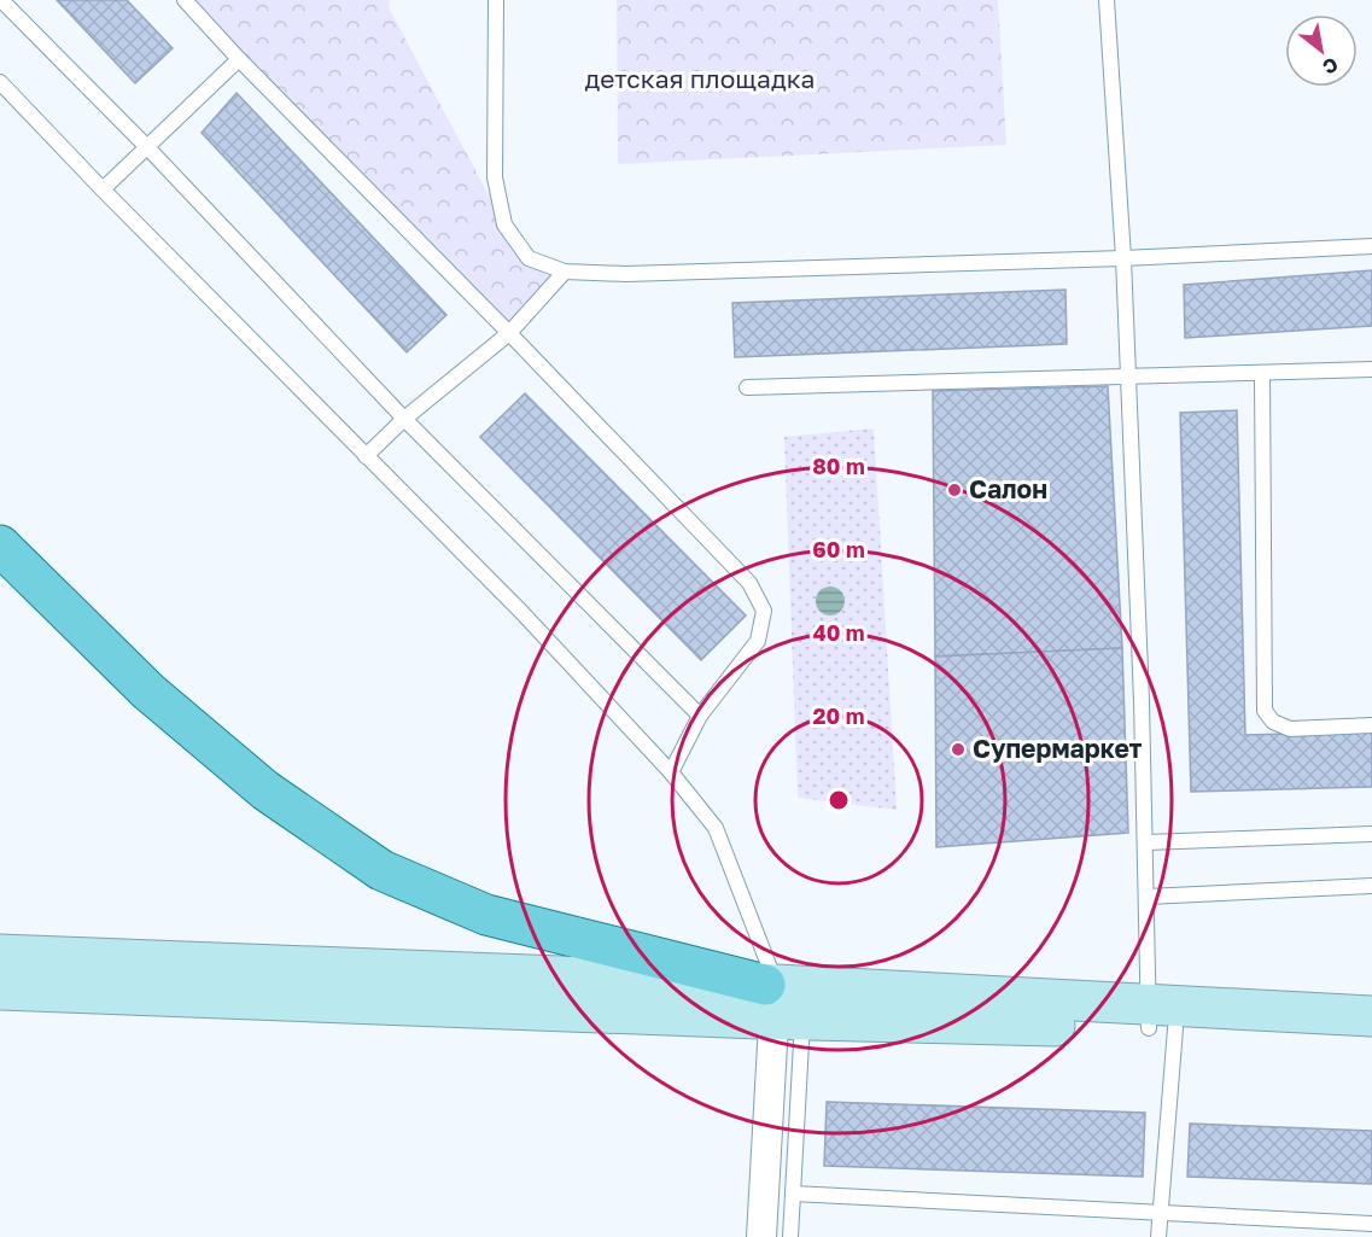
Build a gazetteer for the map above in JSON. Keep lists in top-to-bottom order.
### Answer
{
  "parks": ["детская площадка"],
  "places": ["Салон", "Супермаркет"],
  "north": "bottom right",
  "rings": [
    "80 m",
    "60 m",
    "40 m",
    "20 m"
  ]
}
